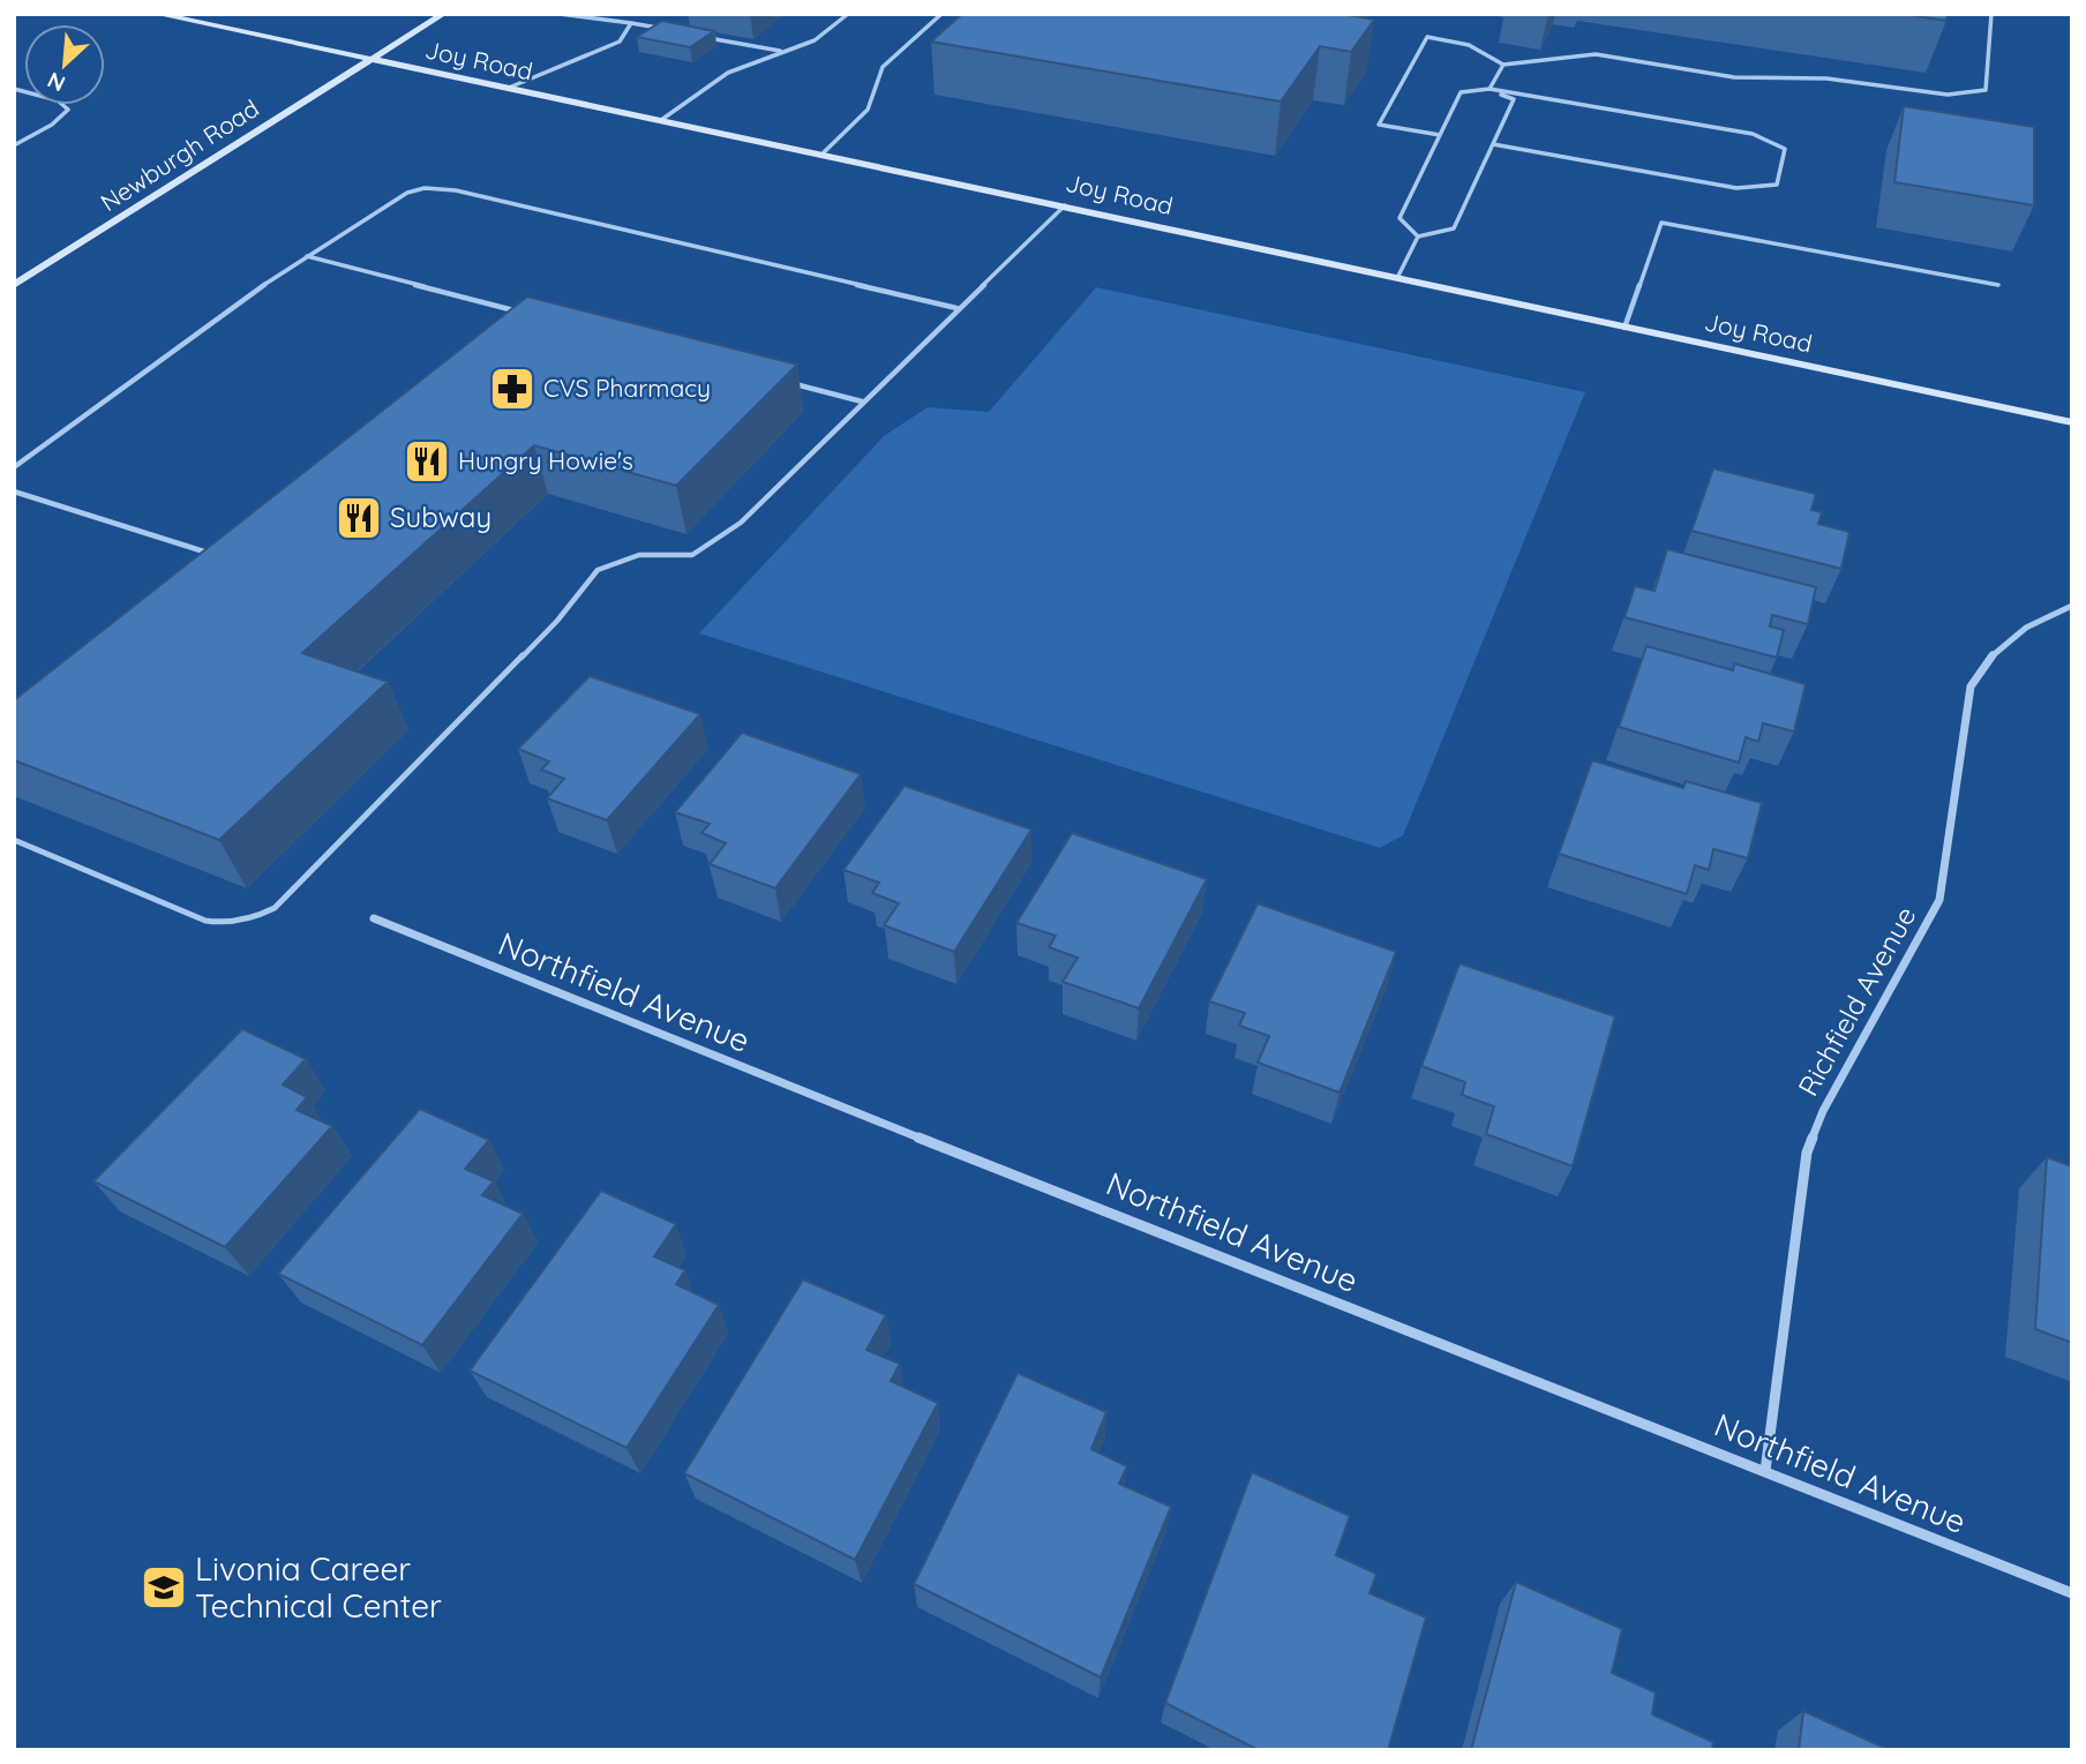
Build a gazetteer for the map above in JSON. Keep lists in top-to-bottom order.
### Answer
{
  "streets": {
    "street": [
      "Joy Road",
      "Newburgh Road",
      "Northfield Avenue",
      "Richfield Avenue"
    ]
  },
  "crossings": [
    ["Joy Road", "Newburgh Road"],
    ["Northfield Avenue", "Richfield Avenue"]
  ],
  "places": {
    "pharmacy": ["CVS Pharmacy"],
    "restaurant": ["Hungry Howie's", "Subway"],
    "school or university": ["Livonia Career Technical Center"]
  },
  "north": "bottom left"
}
